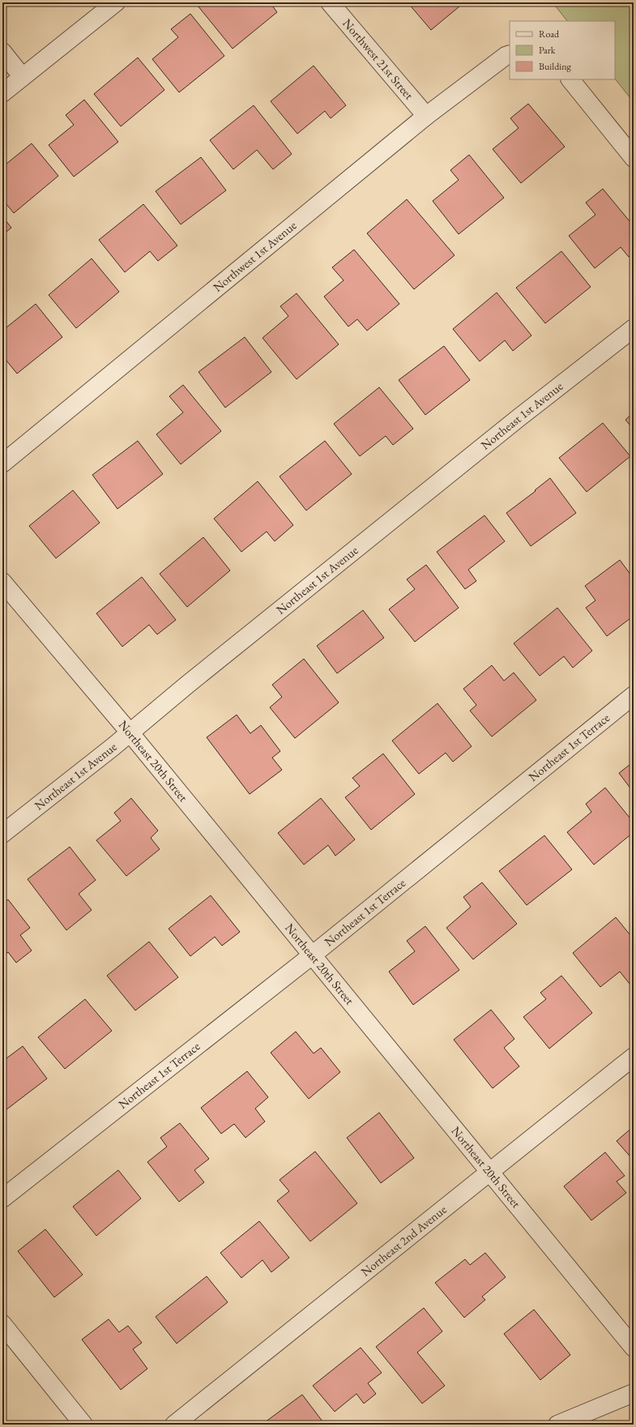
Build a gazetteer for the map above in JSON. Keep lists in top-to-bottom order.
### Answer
{
  "streets": {
    "street": [
      "Northwest 21st Street",
      "Northwest 1st Avenue",
      "Northeast 1st Avenue",
      "Northeast 1st Terrace",
      "Northeast 20th Street",
      "Northeast 2nd Avenue"
    ]
  },
  "crossings": [
    ["Northwest 21st Street", "Northwest 1st Avenue"],
    ["Northeast 1st Avenue", "Northeast 20th Street"],
    ["Northeast 1st Terrace", "Northeast 20th Street"],
    ["Northeast 20th Street", "Northeast 2nd Avenue"]
  ],
  "legend": ["Road", "Park", "Building"]
}
